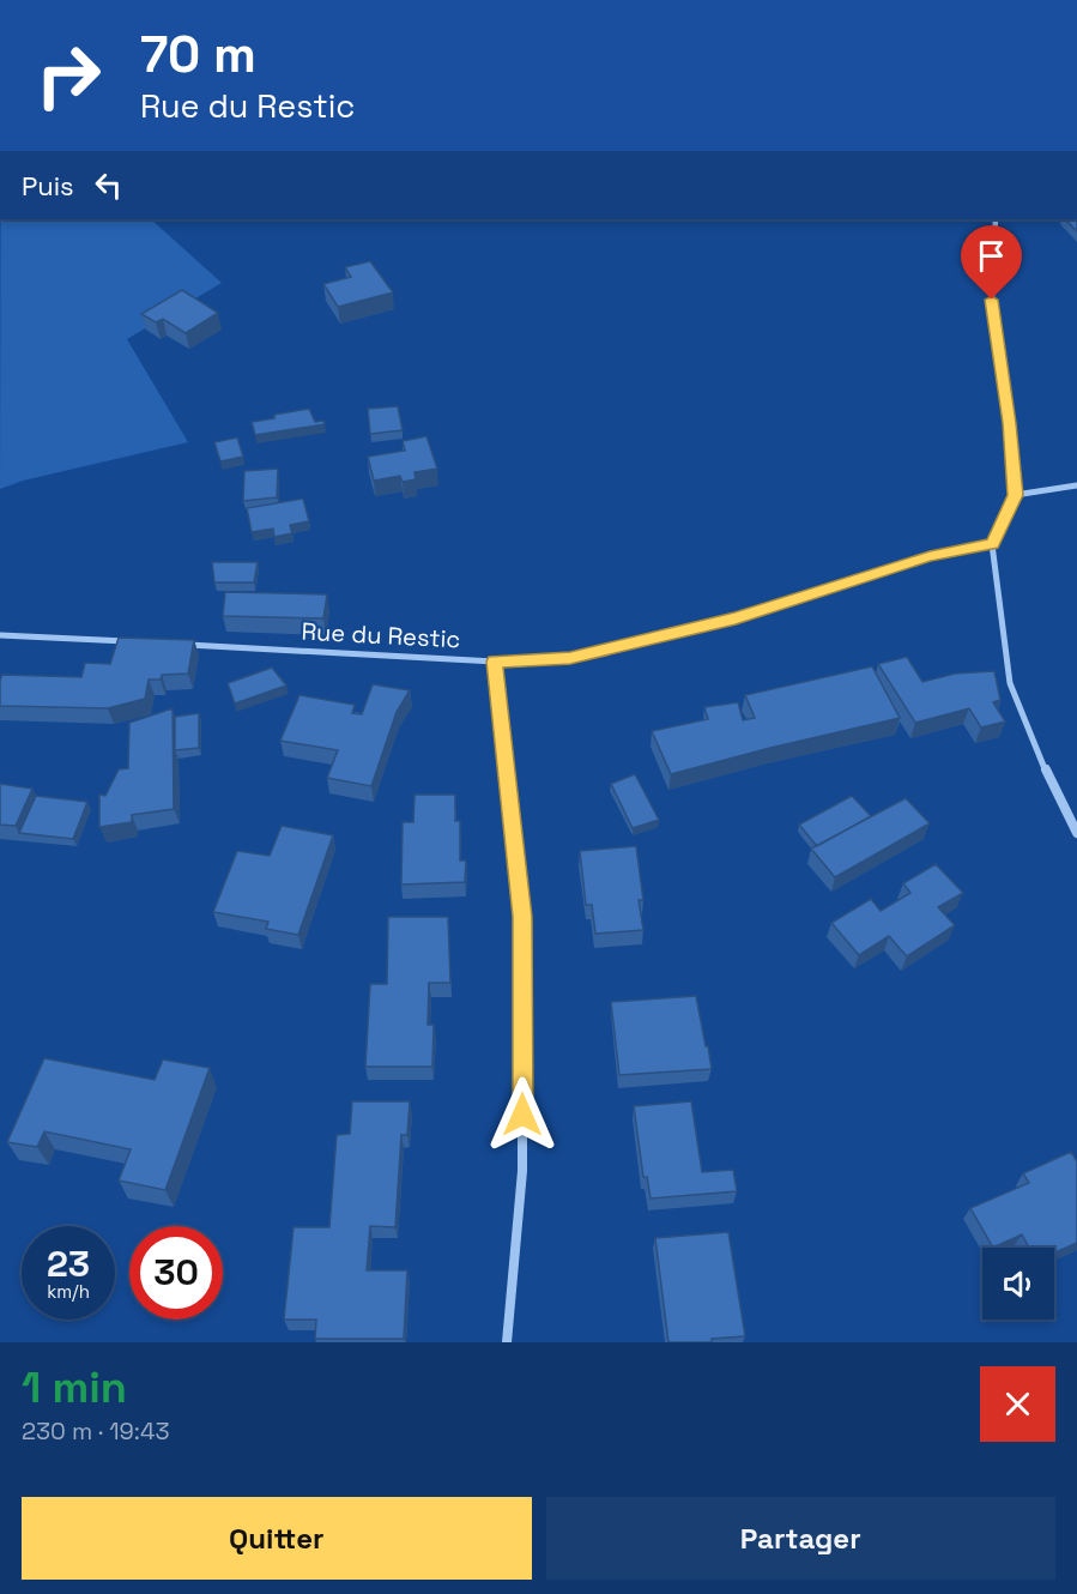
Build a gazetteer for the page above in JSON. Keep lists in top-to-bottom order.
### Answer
{
  "streets": {
    "street": ["Rue du Restic"]
  },
  "page": {
    "turn": ["70 m", "Rue du Restic"],
    "then": "Puis",
    "speed": "23 km/h",
    "limit": "30",
    "heading": ["1 min", "230 m · 19:43"],
    "buttons": ["Quitter", "Partager"]
  }
}
